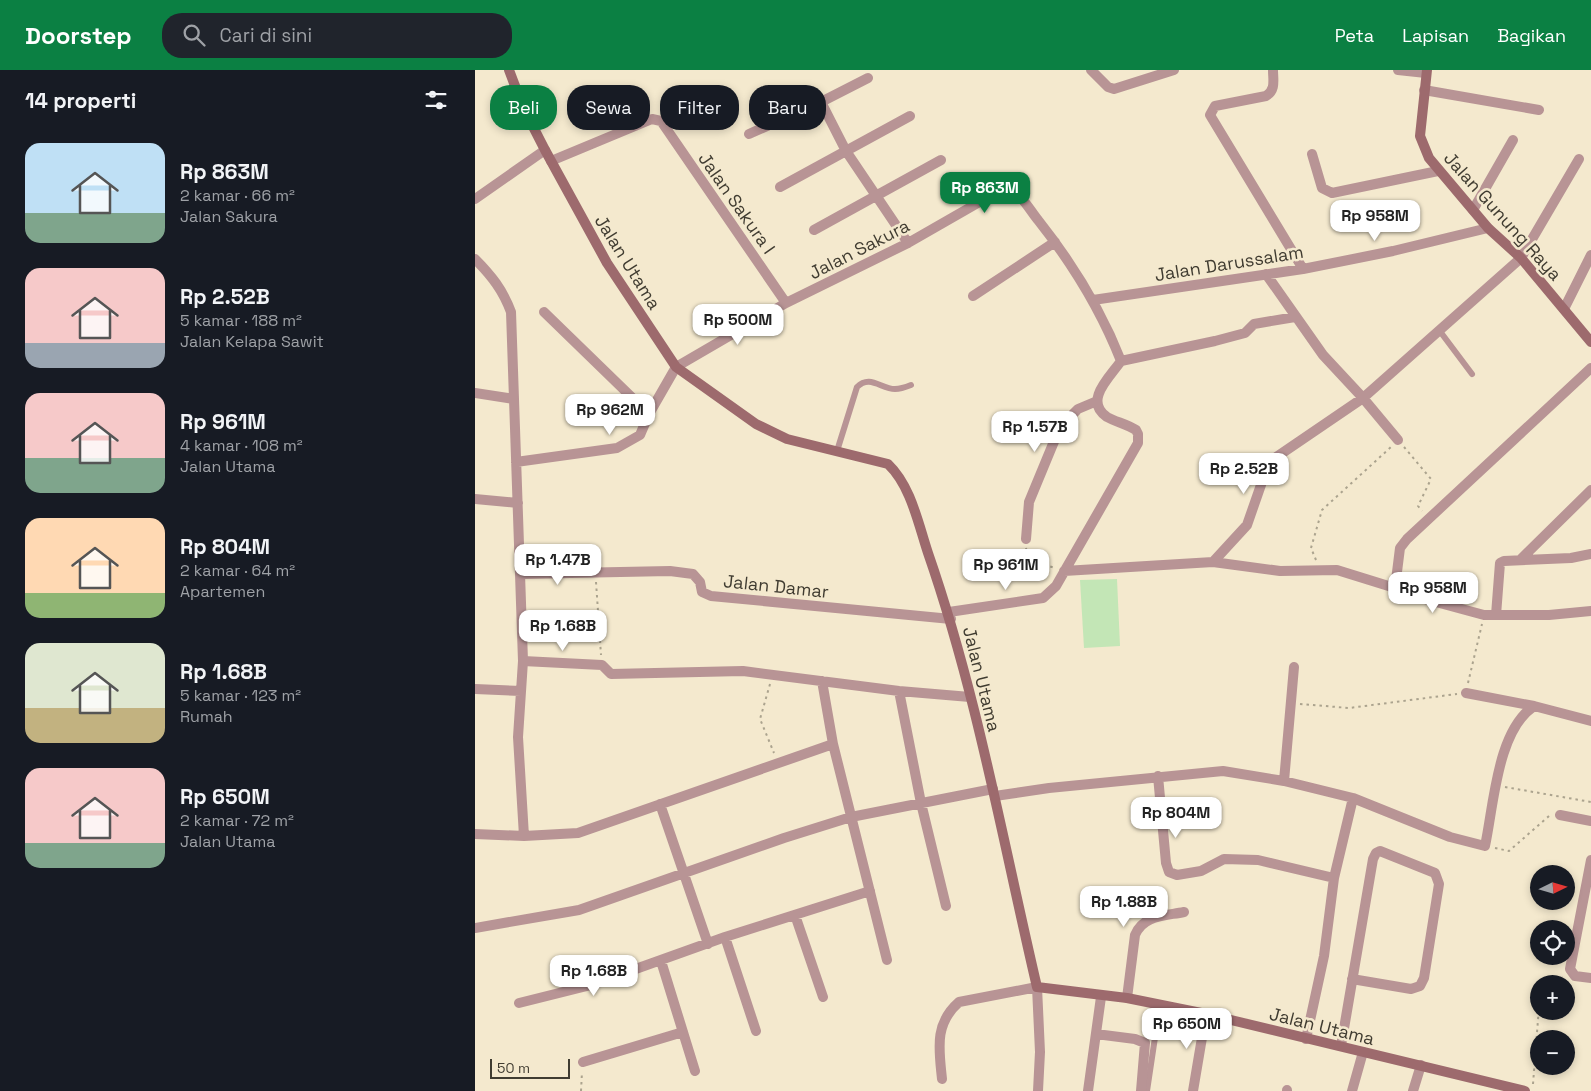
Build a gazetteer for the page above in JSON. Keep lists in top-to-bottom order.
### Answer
{
  "streets": {
    "street": [
      "Jalan Sakura I",
      "Jalan Gunung Raya",
      "Jalan Sakura",
      "Jalan Utama",
      "Jalan Darussalam",
      "Jalan Damar"
    ]
  },
  "crossings": [
    ["Jalan Sakura I", "Jalan Sakura"],
    ["Jalan Sakura I", "Jalan Utama"],
    ["Jalan Gunung Raya", "Jalan Darussalam"],
    ["Jalan Sakura", "Jalan Utama"],
    ["Jalan Sakura", "Jalan Darussalam"],
    ["Jalan Utama", "Jalan Damar"]
  ],
  "scale_bar": "50 m",
  "north": "right",
  "page": {
    "header": "Doorstep",
    "search": "Cari di sini",
    "nav": ["Peta", "Lapisan", "Bagikan"],
    "heading": "14 properti",
    "chip": [
      "Beli",
      "Sewa",
      "Filter",
      "Baru"
    ],
    "list": [
      {
        "name": "Rp 863M",
        "note": "2 kamar · 66 m² · Jalan Sakura"
      },
      {
        "name": "Rp 2.52B",
        "note": "5 kamar · 188 m² · Jalan Kelapa Sawit"
      },
      {
        "name": "Rp 961M",
        "note": "4 kamar · 108 m² · Jalan Utama"
      },
      {
        "name": "Rp 804M",
        "note": "2 kamar · 64 m² · Apartemen"
      },
      {
        "name": "Rp 1.68B",
        "note": "5 kamar · 123 m² · Rumah"
      },
      {
        "name": "Rp 650M",
        "note": "2 kamar · 72 m² · Jalan Utama"
      }
    ],
    "price": [
      "Rp 863M",
      "Rp 958M",
      "Rp 500M",
      "Rp 962M",
      "Rp 1.57B",
      "Rp 2.52B",
      "Rp 1.47B",
      "Rp 961M",
      "Rp 958M",
      "Rp 1.68B",
      "Rp 804M",
      "Rp 1.88B",
      "Rp 1.68B",
      "Rp 650M"
    ],
    "map_buttons": ["+", "−"],
    "scale": "50 m"
  }
}
